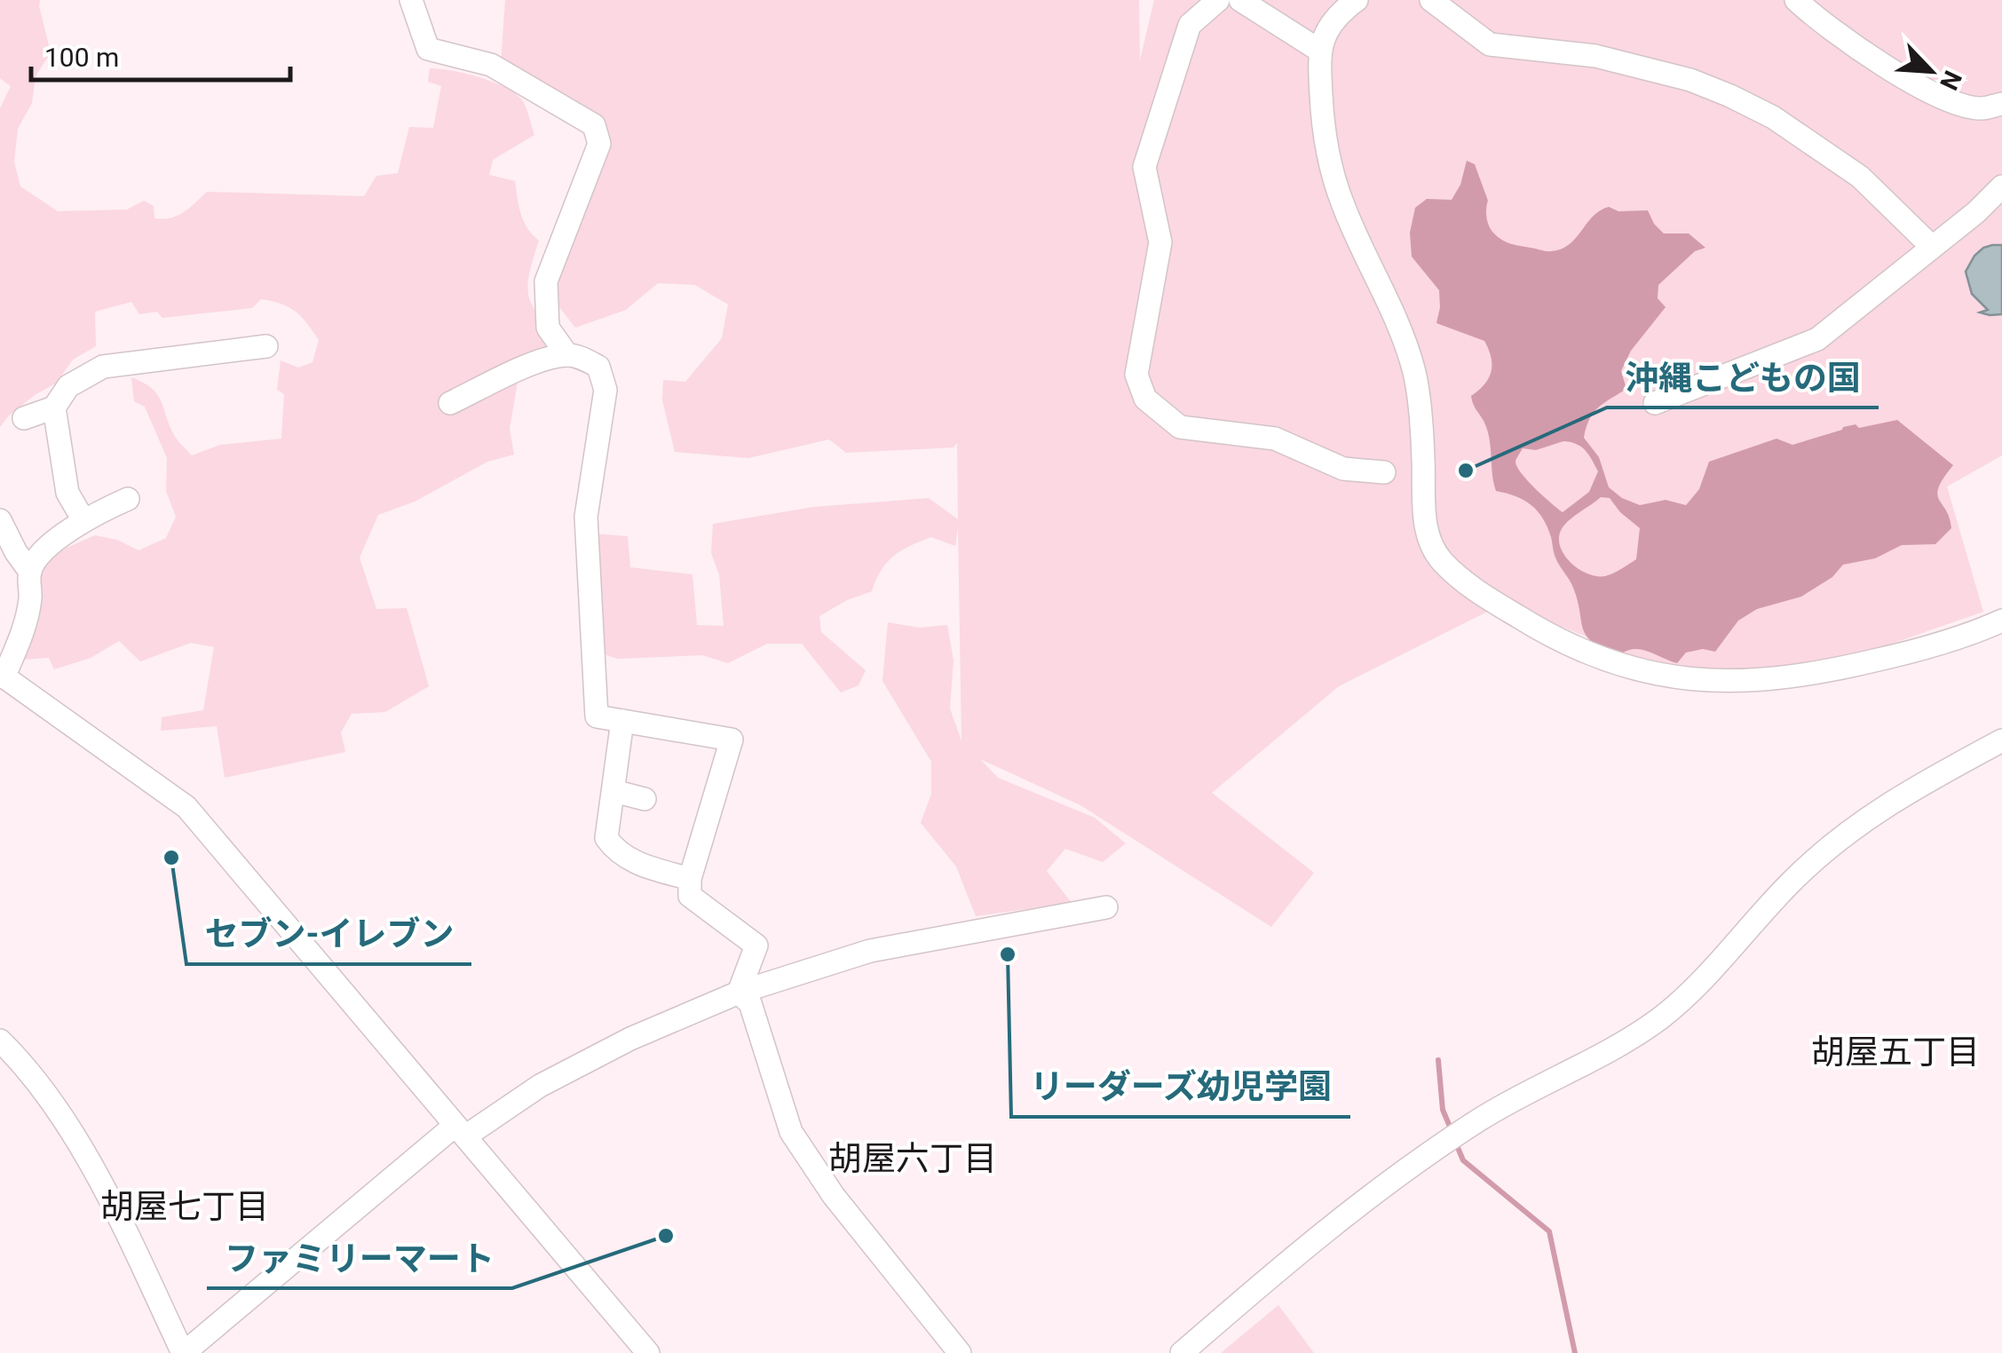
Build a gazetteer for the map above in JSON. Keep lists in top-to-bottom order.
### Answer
{
  "districts": ["胡屋五丁目", "胡屋六丁目", "胡屋七丁目"],
  "places": [
    "沖縄こどもの国",
    "セブン-イレブン",
    "リーダーズ幼児学園",
    "ファミリーマート"
  ],
  "scale_bar": "100 m",
  "north": "bottom right"
}
